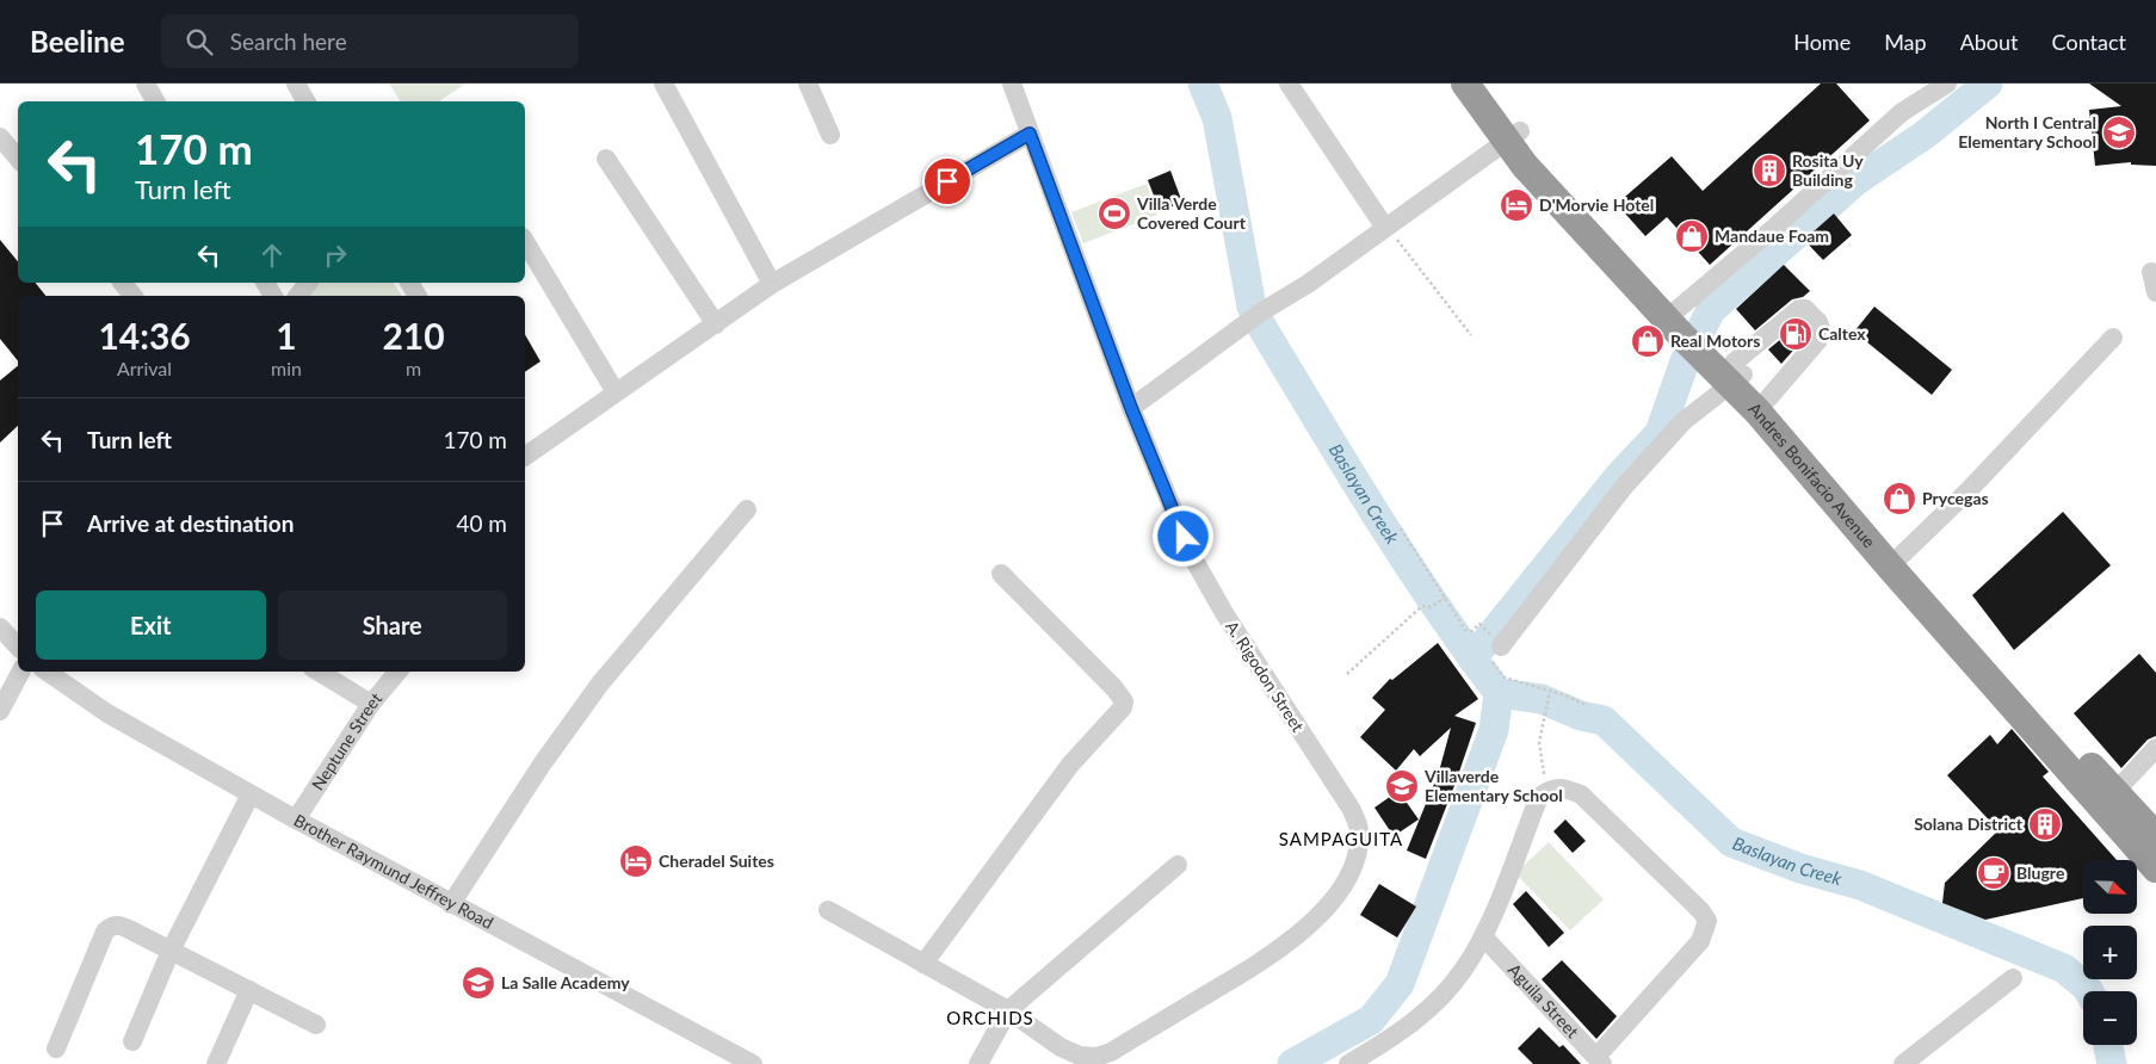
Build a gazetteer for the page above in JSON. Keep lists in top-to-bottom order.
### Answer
{
  "streets": {
    "highway": ["Andres Bonifacio Avenue"],
    "street": [
      "A. Rigodon Street",
      "Neptune Street",
      "Brother Raymund Jeffrey Road",
      "Aguila Street"
    ]
  },
  "crossings": [
    ["Neptune Street", "Brother Raymund Jeffrey Road"]
  ],
  "districts": ["SAMPAGUITA", "ORCHIDS"],
  "water": ["Baslayan Creek"],
  "places": {
    "school or university": ["North I Central Elementary School", "Villaverde Elementary School", "La Salle Academy"],
    "building": ["Rosita Uy Building", "Solana District"],
    "hotel": ["D'Morvie Hotel", "Cheradel Suites"],
    "sports": ["Villa Verde Covered Court"],
    "shop": ["Mandaue Foam", "Real Motors", "Prycegas"],
    "fuel station": ["Caltex"],
    "cafe": ["Blugre"]
  },
  "north": "bottom right",
  "page": {
    "header": "Beeline",
    "search": "Search here",
    "nav": [
      "Home",
      "Map",
      "About",
      "Contact"
    ],
    "turn": ["170 m", "Turn left"],
    "eta": [
      "14:36",
      "Arrival",
      "1",
      "min",
      "210",
      "m"
    ],
    "list": [
      {
        "name": "Turn left",
        "value": "170 m"
      },
      {
        "name": "Arrive at destination",
        "value": "40 m"
      }
    ],
    "buttons": ["Exit", "Share"],
    "map_buttons": ["+", "−"]
  }
}
